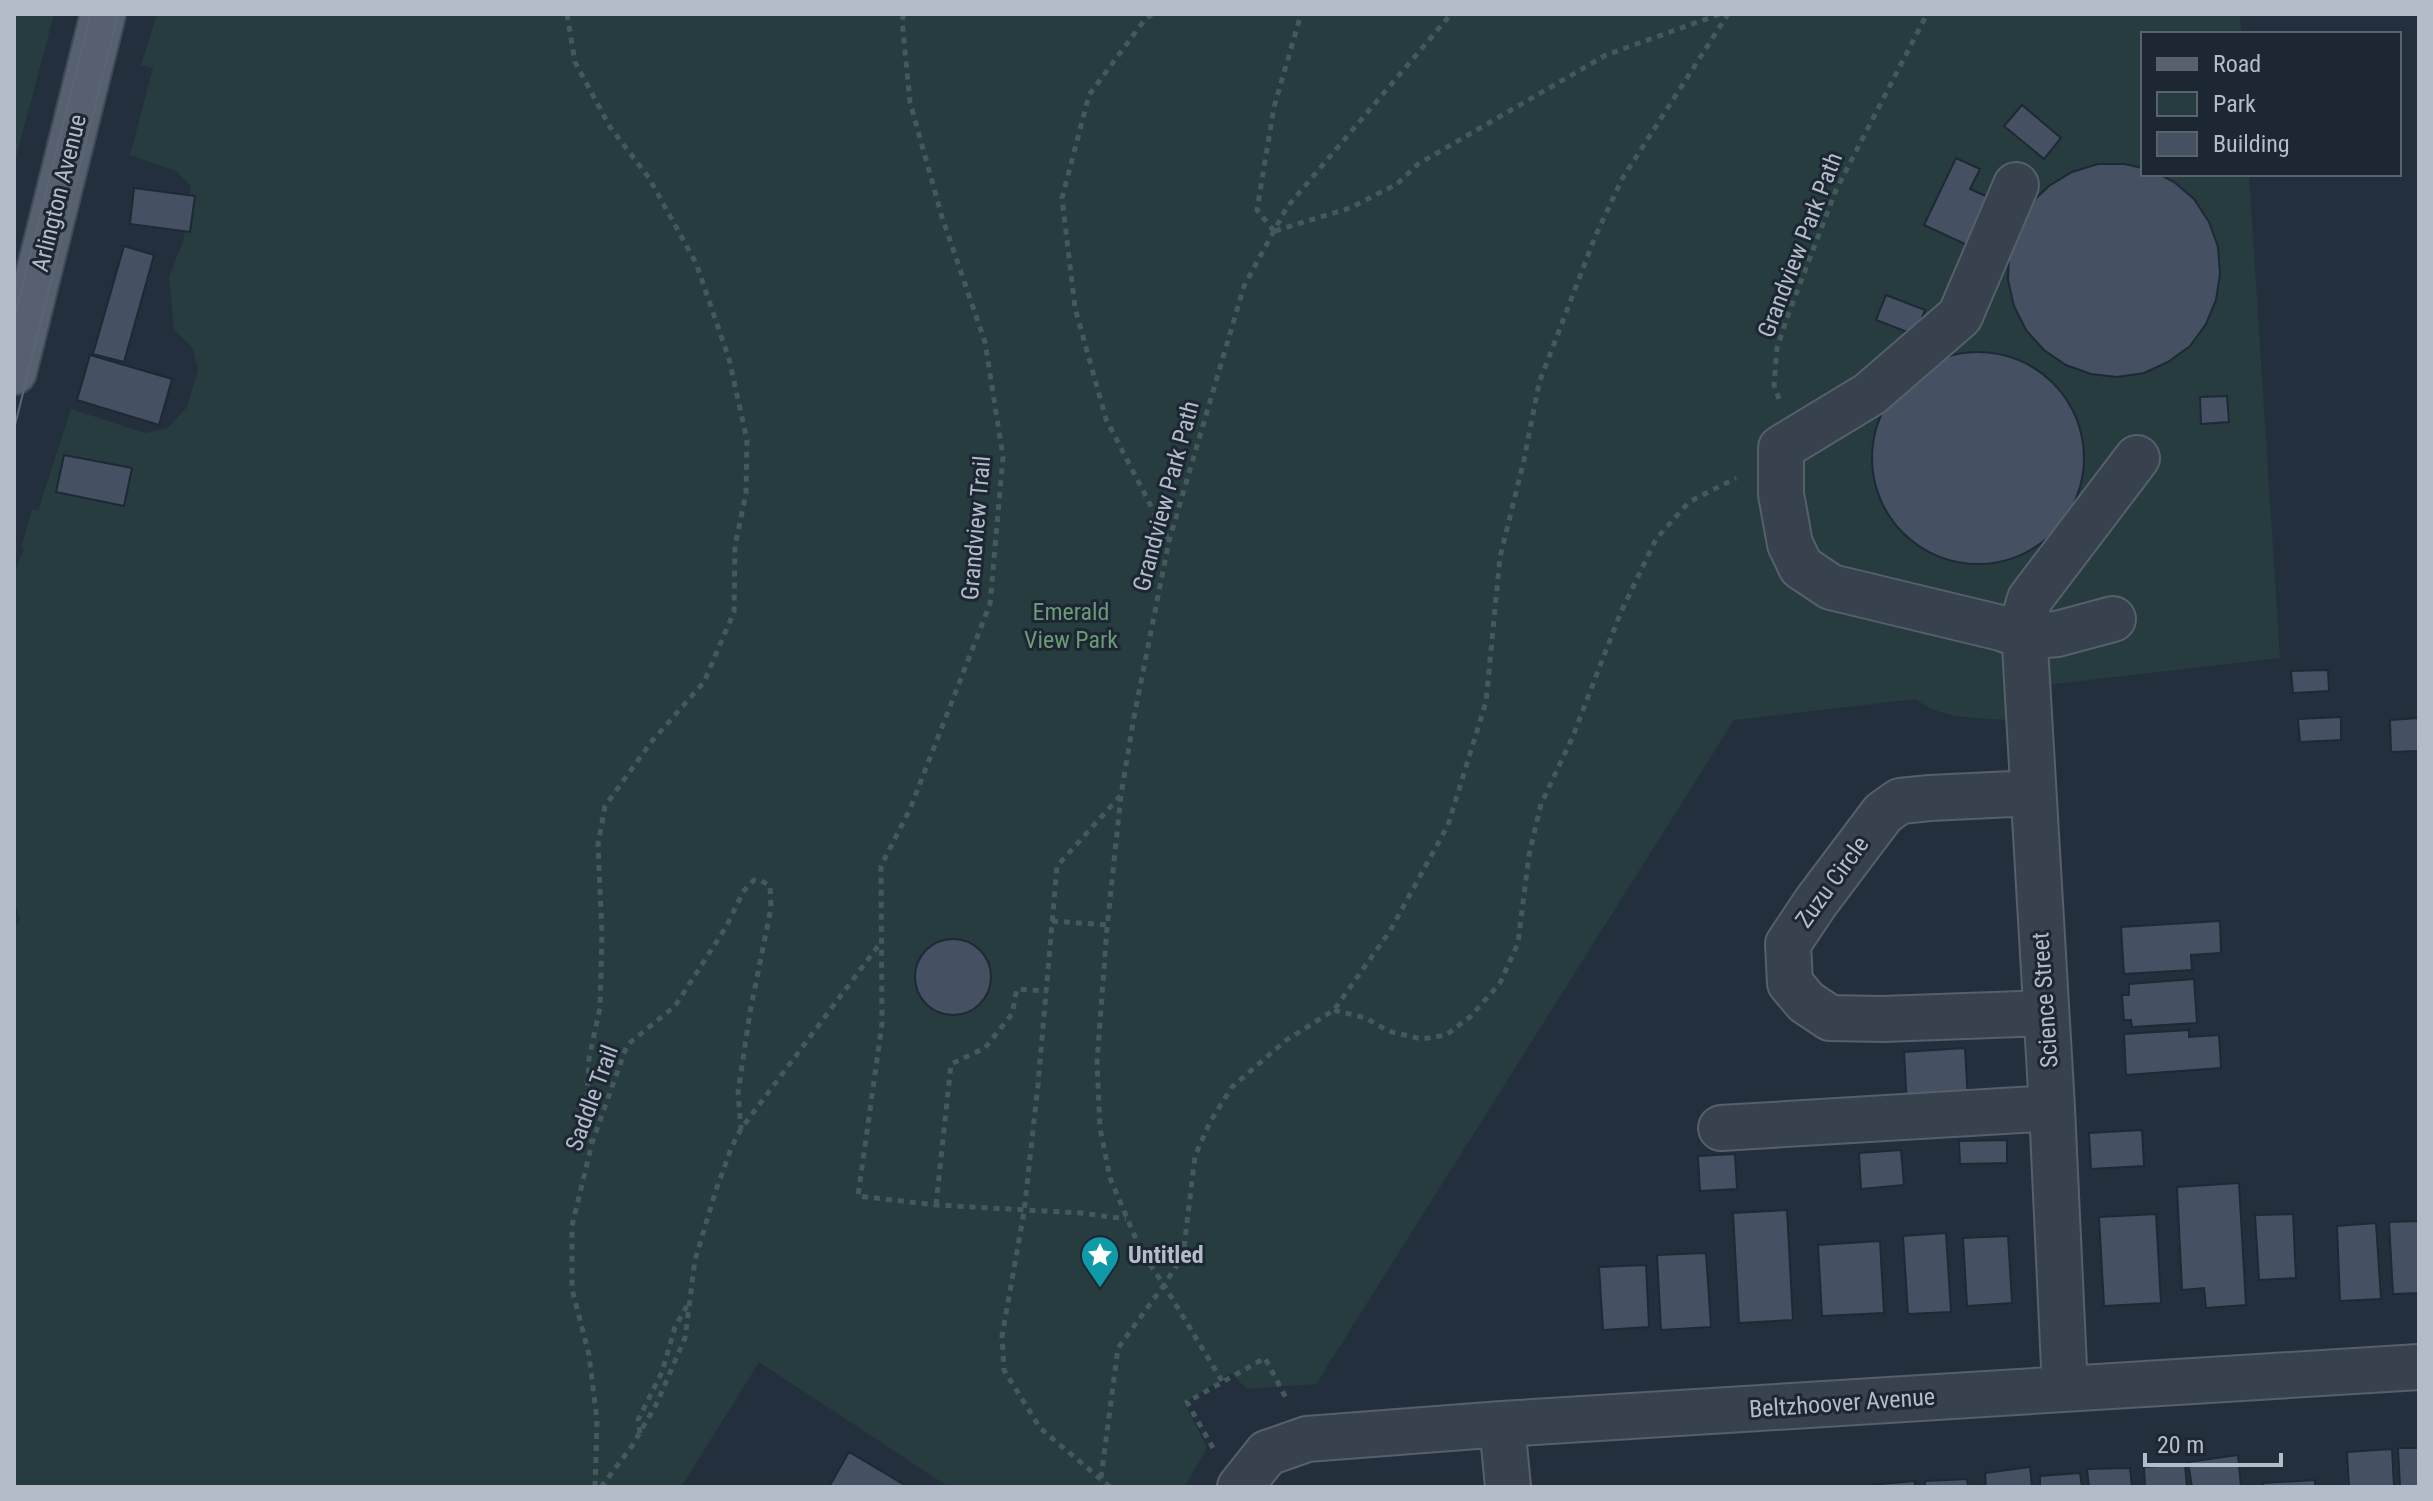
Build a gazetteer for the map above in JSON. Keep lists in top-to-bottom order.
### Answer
{
  "streets": {
    "main road": ["Arlington Avenue"],
    "street": ["Zuzu Circle", "Science Street", "Beltzhoover Avenue"],
    "path": ["Grandview Park Path", "Grandview Trail", "Saddle Trail"]
  },
  "crossings": [
    ["Grandview Trail", "Saddle Trail"],
    ["Zuzu Circle", "Science Street"],
    ["Science Street", "Beltzhoover Avenue"]
  ],
  "parks": ["Emerald View Park"],
  "places": {
    "place": ["Untitled"]
  },
  "legend": ["Road", "Park", "Building"],
  "scale_bar": "20 m"
}
